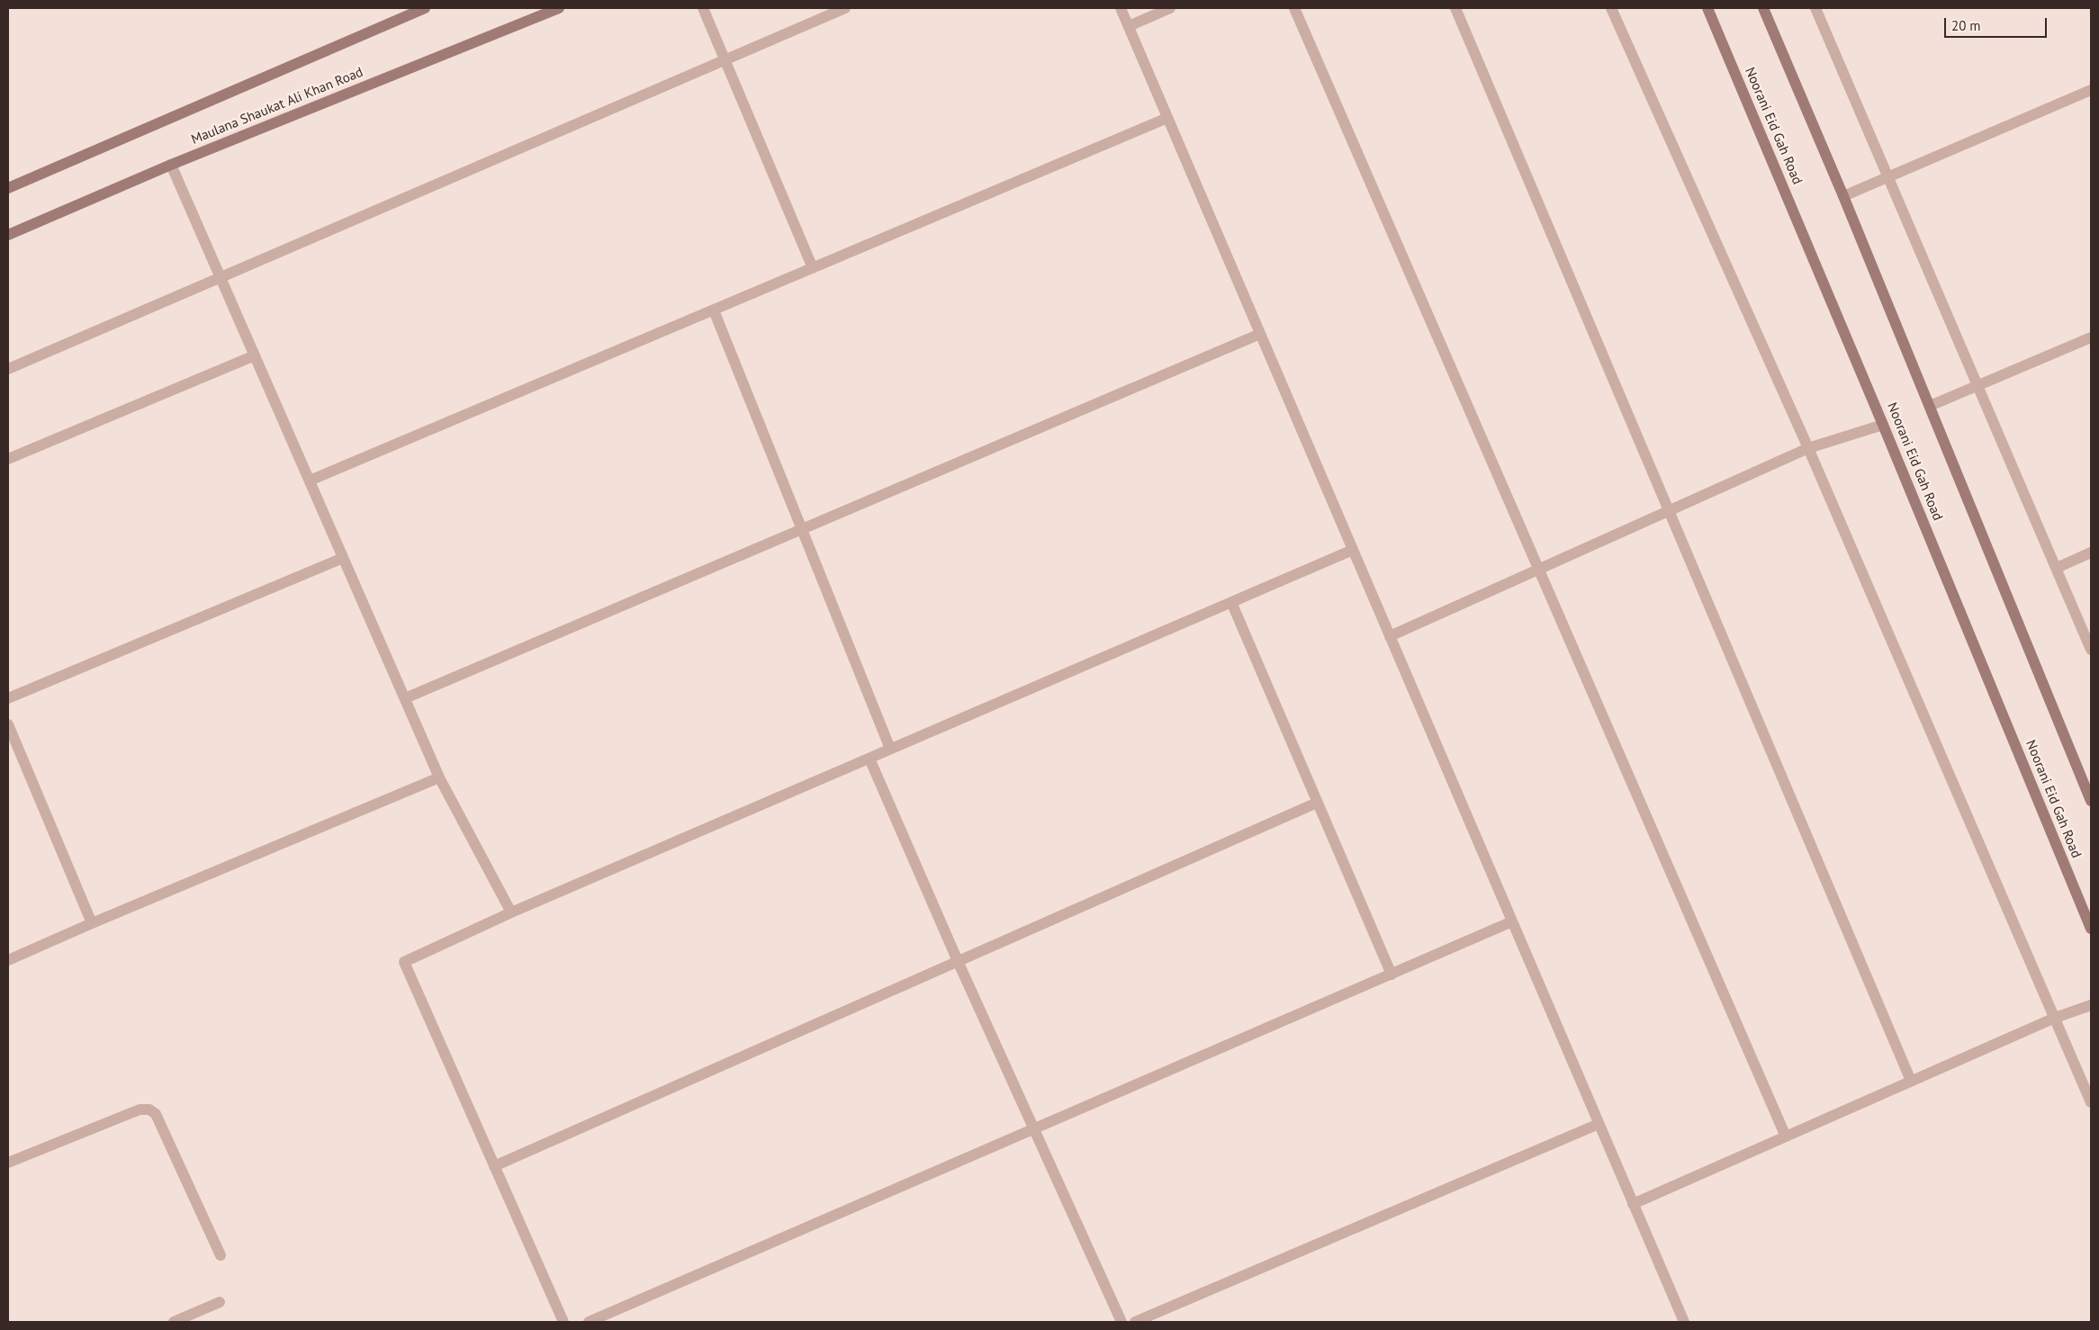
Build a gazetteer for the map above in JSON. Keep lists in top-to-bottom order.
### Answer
{
  "streets": {
    "main road": ["Maulana Shaukat Ali Khan Road", "Noorani Eid Gah Road"]
  },
  "scale_bar": "20 m"
}
